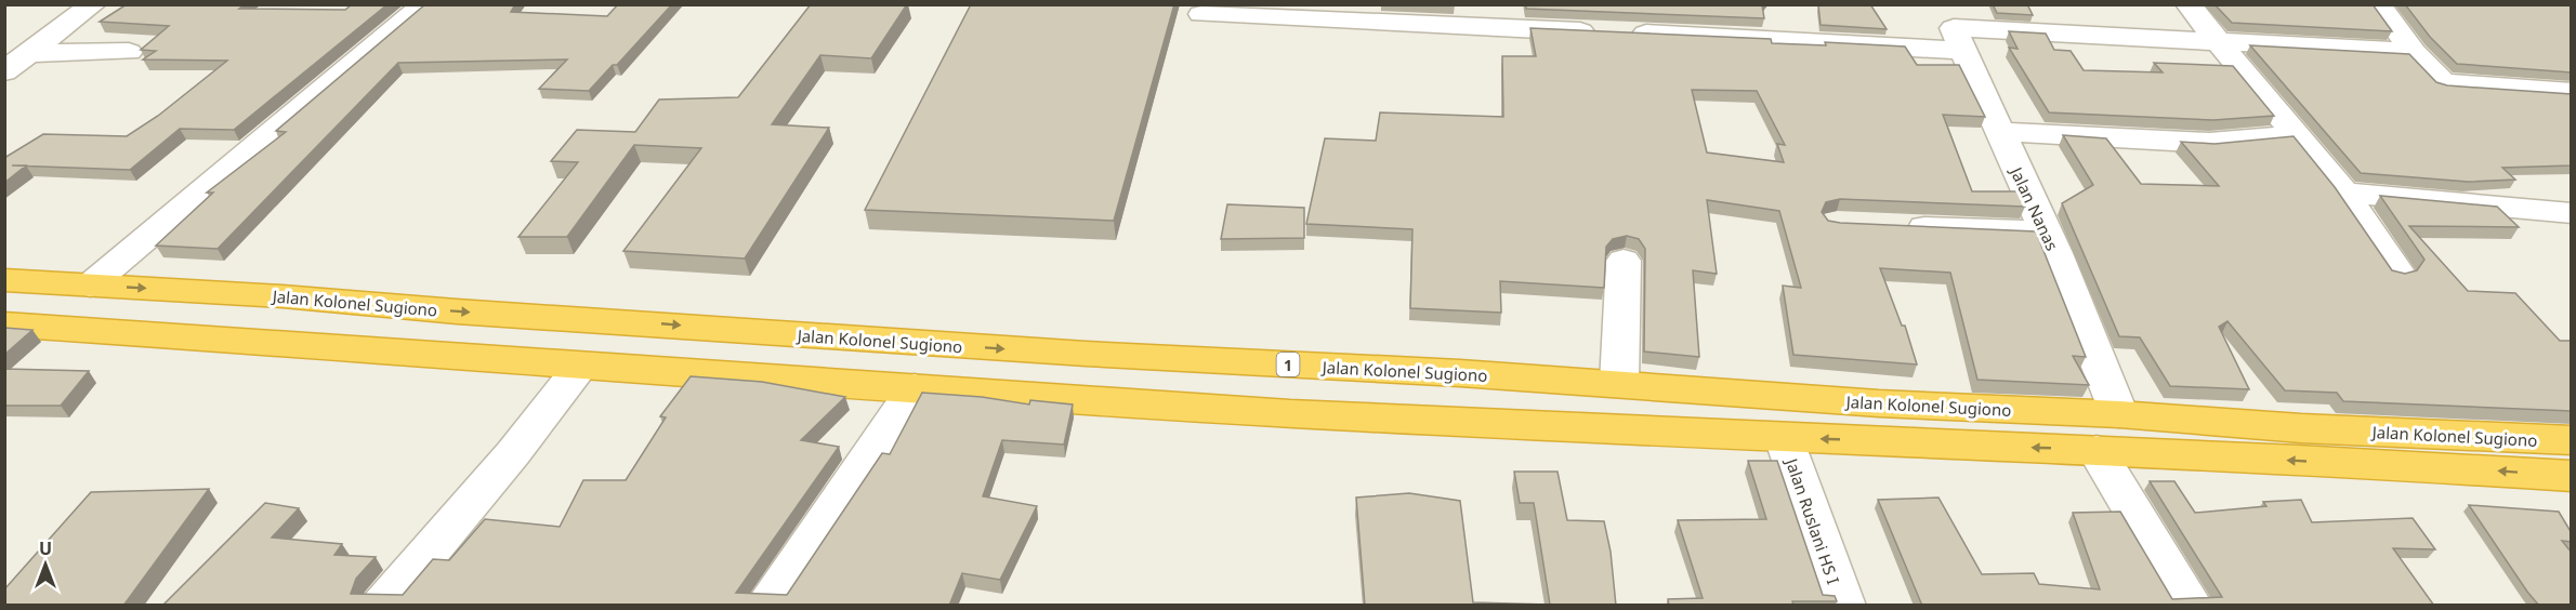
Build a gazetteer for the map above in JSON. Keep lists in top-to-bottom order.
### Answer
{
  "streets": {
    "highway": ["Jalan Kolonel Sugiono", "1"],
    "street": ["Jalan Nanas", "Jalan Ruslani HS I"]
  },
  "crossings": [
    ["Jalan Nanas", "Jalan Kolonel Sugiono"],
    ["Jalan Kolonel Sugiono", "Jalan Ruslani HS I"]
  ],
  "north": "top"
}
